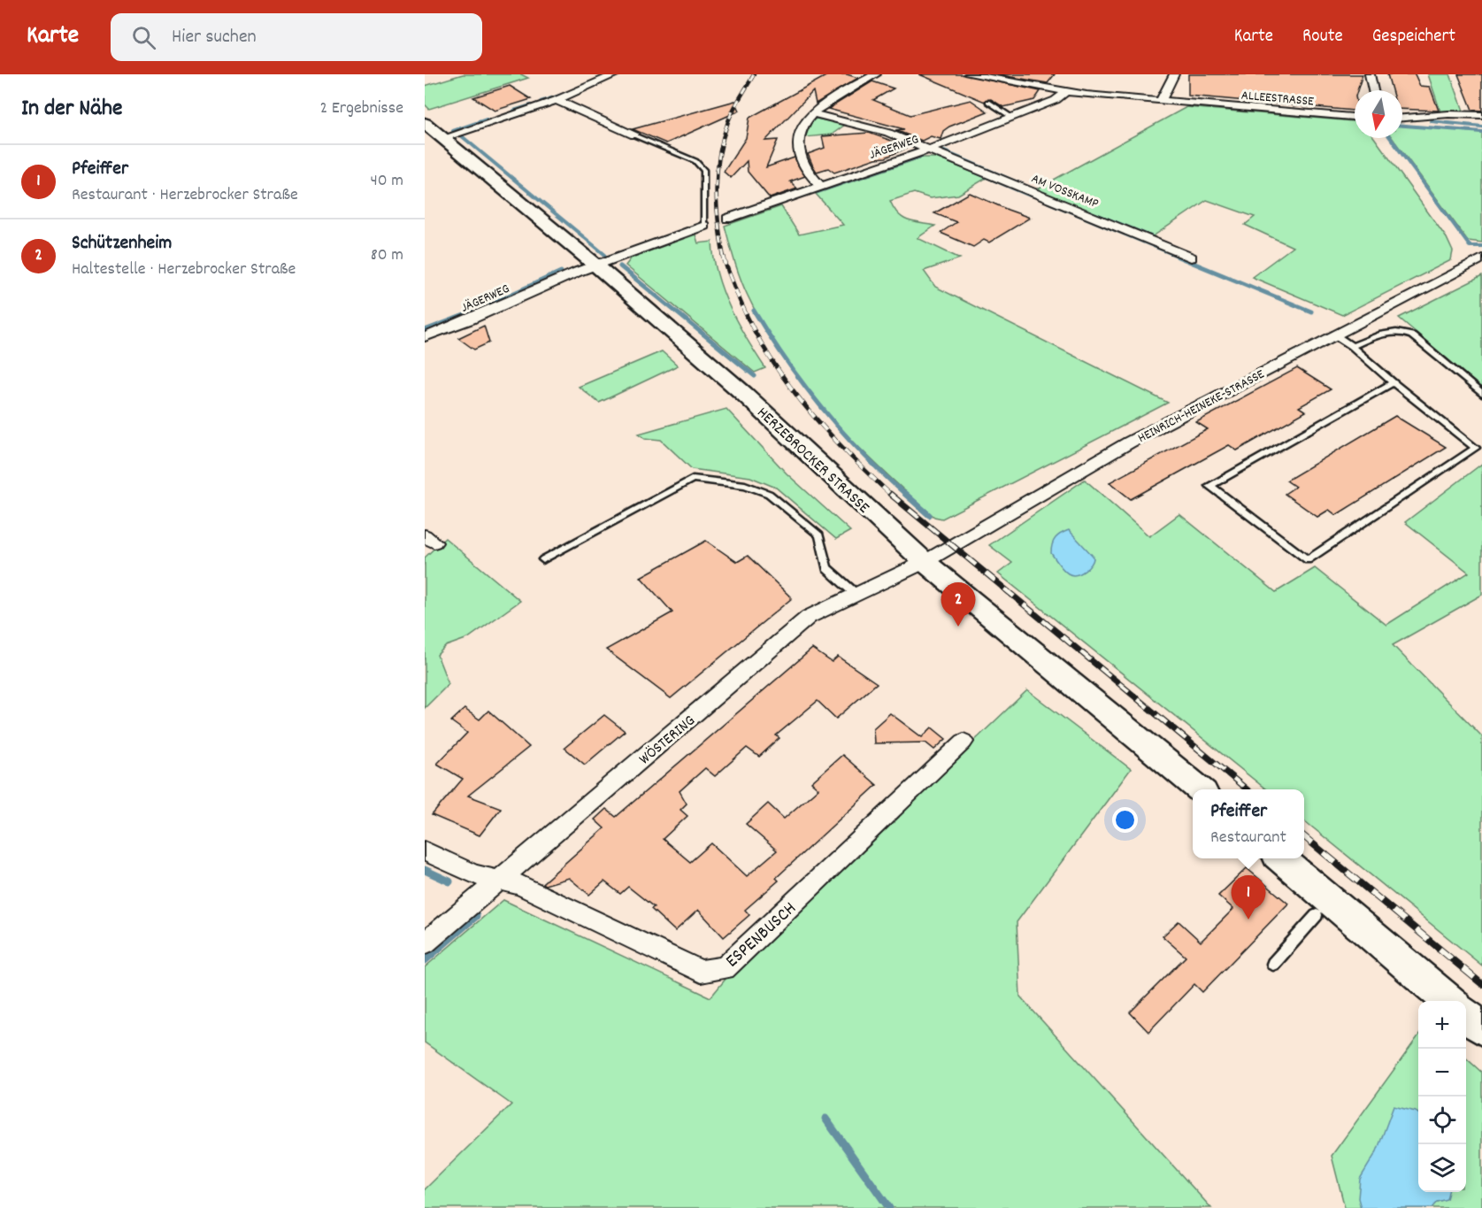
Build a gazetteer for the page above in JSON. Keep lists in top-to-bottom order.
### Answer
{
  "streets": {
    "main road": ["HERZEBROCKER STRASSE"],
    "street": [
      "ALLEESTRASSE",
      "JÄGERWEG",
      "AM VOSSKAMP",
      "HEINRICH-HEINEKE-STRASSE",
      "WÖSTERING",
      "ESPENBUSCH"
    ]
  },
  "crossings": [
    ["ALLEESTRASSE", "JÄGERWEG"],
    ["JÄGERWEG", "AM VOSSKAMP"],
    ["JÄGERWEG", "HERZEBROCKER STRASSE"],
    ["HEINRICH-HEINEKE-STRASSE", "HERZEBROCKER STRASSE"],
    ["HEINRICH-HEINEKE-STRASSE", "WÖSTERING"],
    ["HERZEBROCKER STRASSE", "WÖSTERING"],
    ["WÖSTERING", "ESPENBUSCH"]
  ],
  "north": "bottom",
  "page": {
    "header": "Karte",
    "search": "Hier suchen",
    "nav": ["Karte", "Route", "Gespeichert"],
    "heading": ["In der Nähe", "2 Ergebnisse"],
    "list": [
      {
        "mark": "1",
        "name": "Pfeiffer",
        "note": "Restaurant · Herzebrocker Straße",
        "value": "40 m"
      },
      {
        "mark": "2",
        "name": "Schützenheim",
        "note": "Haltestelle · Herzebrocker Straße",
        "value": "80 m"
      }
    ],
    "pins": ["2", "1"],
    "popup": ["Pfeiffer", "Restaurant"],
    "map_buttons": ["+", "−"]
  }
}
